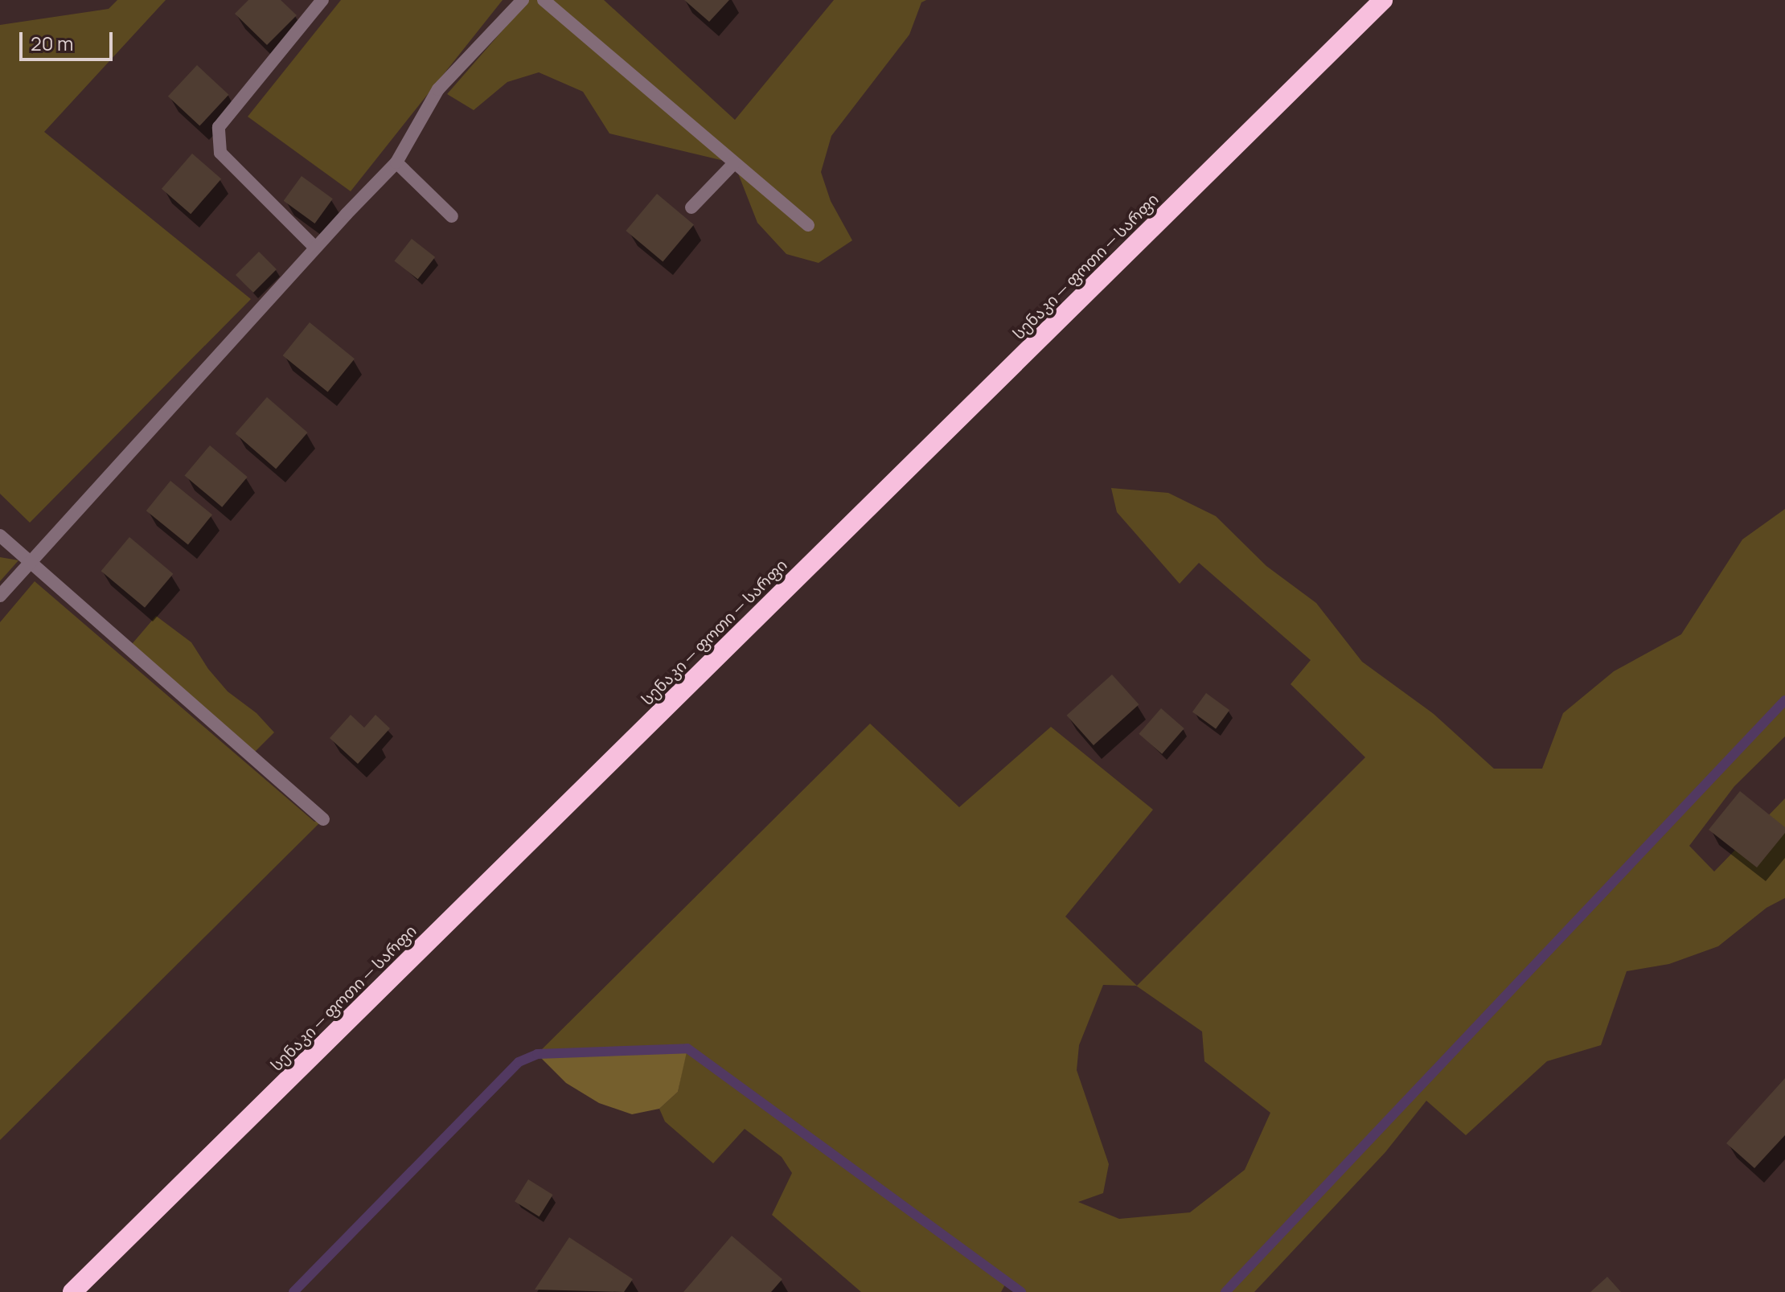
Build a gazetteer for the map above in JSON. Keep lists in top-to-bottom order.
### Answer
{
  "streets": {
    "highway": ["სენაკი — ფოთი — სარფი"]
  },
  "scale_bar": "20 m"
}
